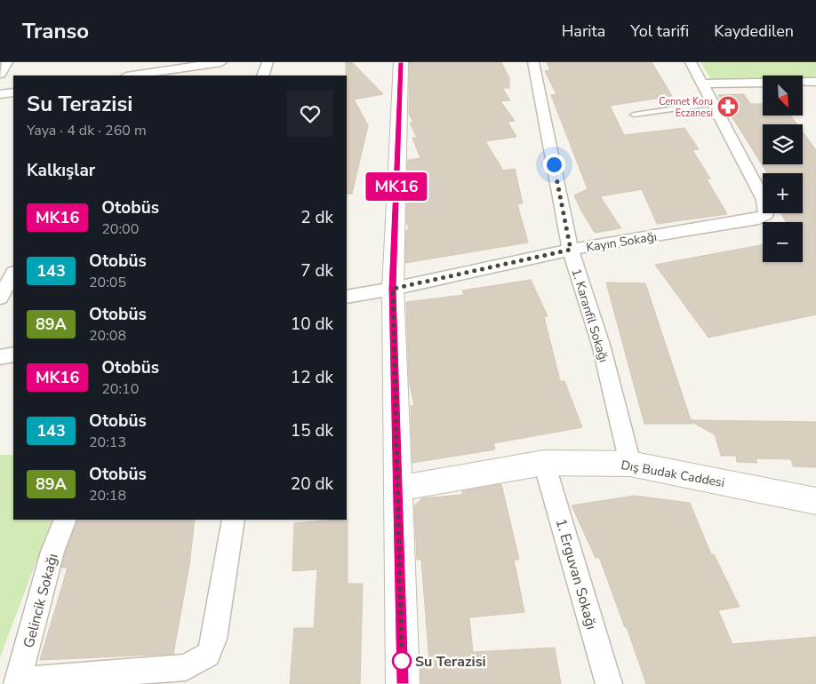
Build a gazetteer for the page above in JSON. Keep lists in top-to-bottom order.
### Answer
{
  "streets": {
    "street": [
      "Kayın Sokağı",
      "1. Karanfil Sokağı",
      "Dış Budak Caddesi",
      "1. Erguvan Sokağı",
      "Gelincik Sokağı"
    ]
  },
  "crossings": [
    ["Kayın Sokağı", "1. Karanfil Sokağı"],
    ["1. Karanfil Sokağı", "Dış Budak Caddesi"],
    ["Dış Budak Caddesi", "1. Erguvan Sokağı"]
  ],
  "places": {
    "pharmacy": ["Cennet Koru Eczanesi"],
    "other": ["Su Terazisi"]
  },
  "lines": ["bus line MK16"],
  "north": "bottom right",
  "page": {
    "header": "Transo",
    "nav": ["Harita", "Yol tarifi", "Kaydedilen"],
    "on_map": "MK16",
    "map_buttons": ["+", "−"],
    "heading": [
      ["Su Terazisi", "Yaya · 4 dk · 260 m"],
      "Kalkışlar"
    ],
    "list": [
      {
        "mark": "MK16",
        "name": "Otobüs",
        "note": "20:00",
        "value": "2 dk"
      },
      {
        "mark": "143",
        "name": "Otobüs",
        "note": "20:05",
        "value": "7 dk"
      },
      {
        "mark": "89A",
        "name": "Otobüs",
        "note": "20:08",
        "value": "10 dk"
      },
      {
        "mark": "MK16",
        "name": "Otobüs",
        "note": "20:10",
        "value": "12 dk"
      },
      {
        "mark": "143",
        "name": "Otobüs",
        "note": "20:13",
        "value": "15 dk"
      },
      {
        "mark": "89A",
        "name": "Otobüs",
        "note": "20:18",
        "value": "20 dk"
      }
    ]
  }
}
